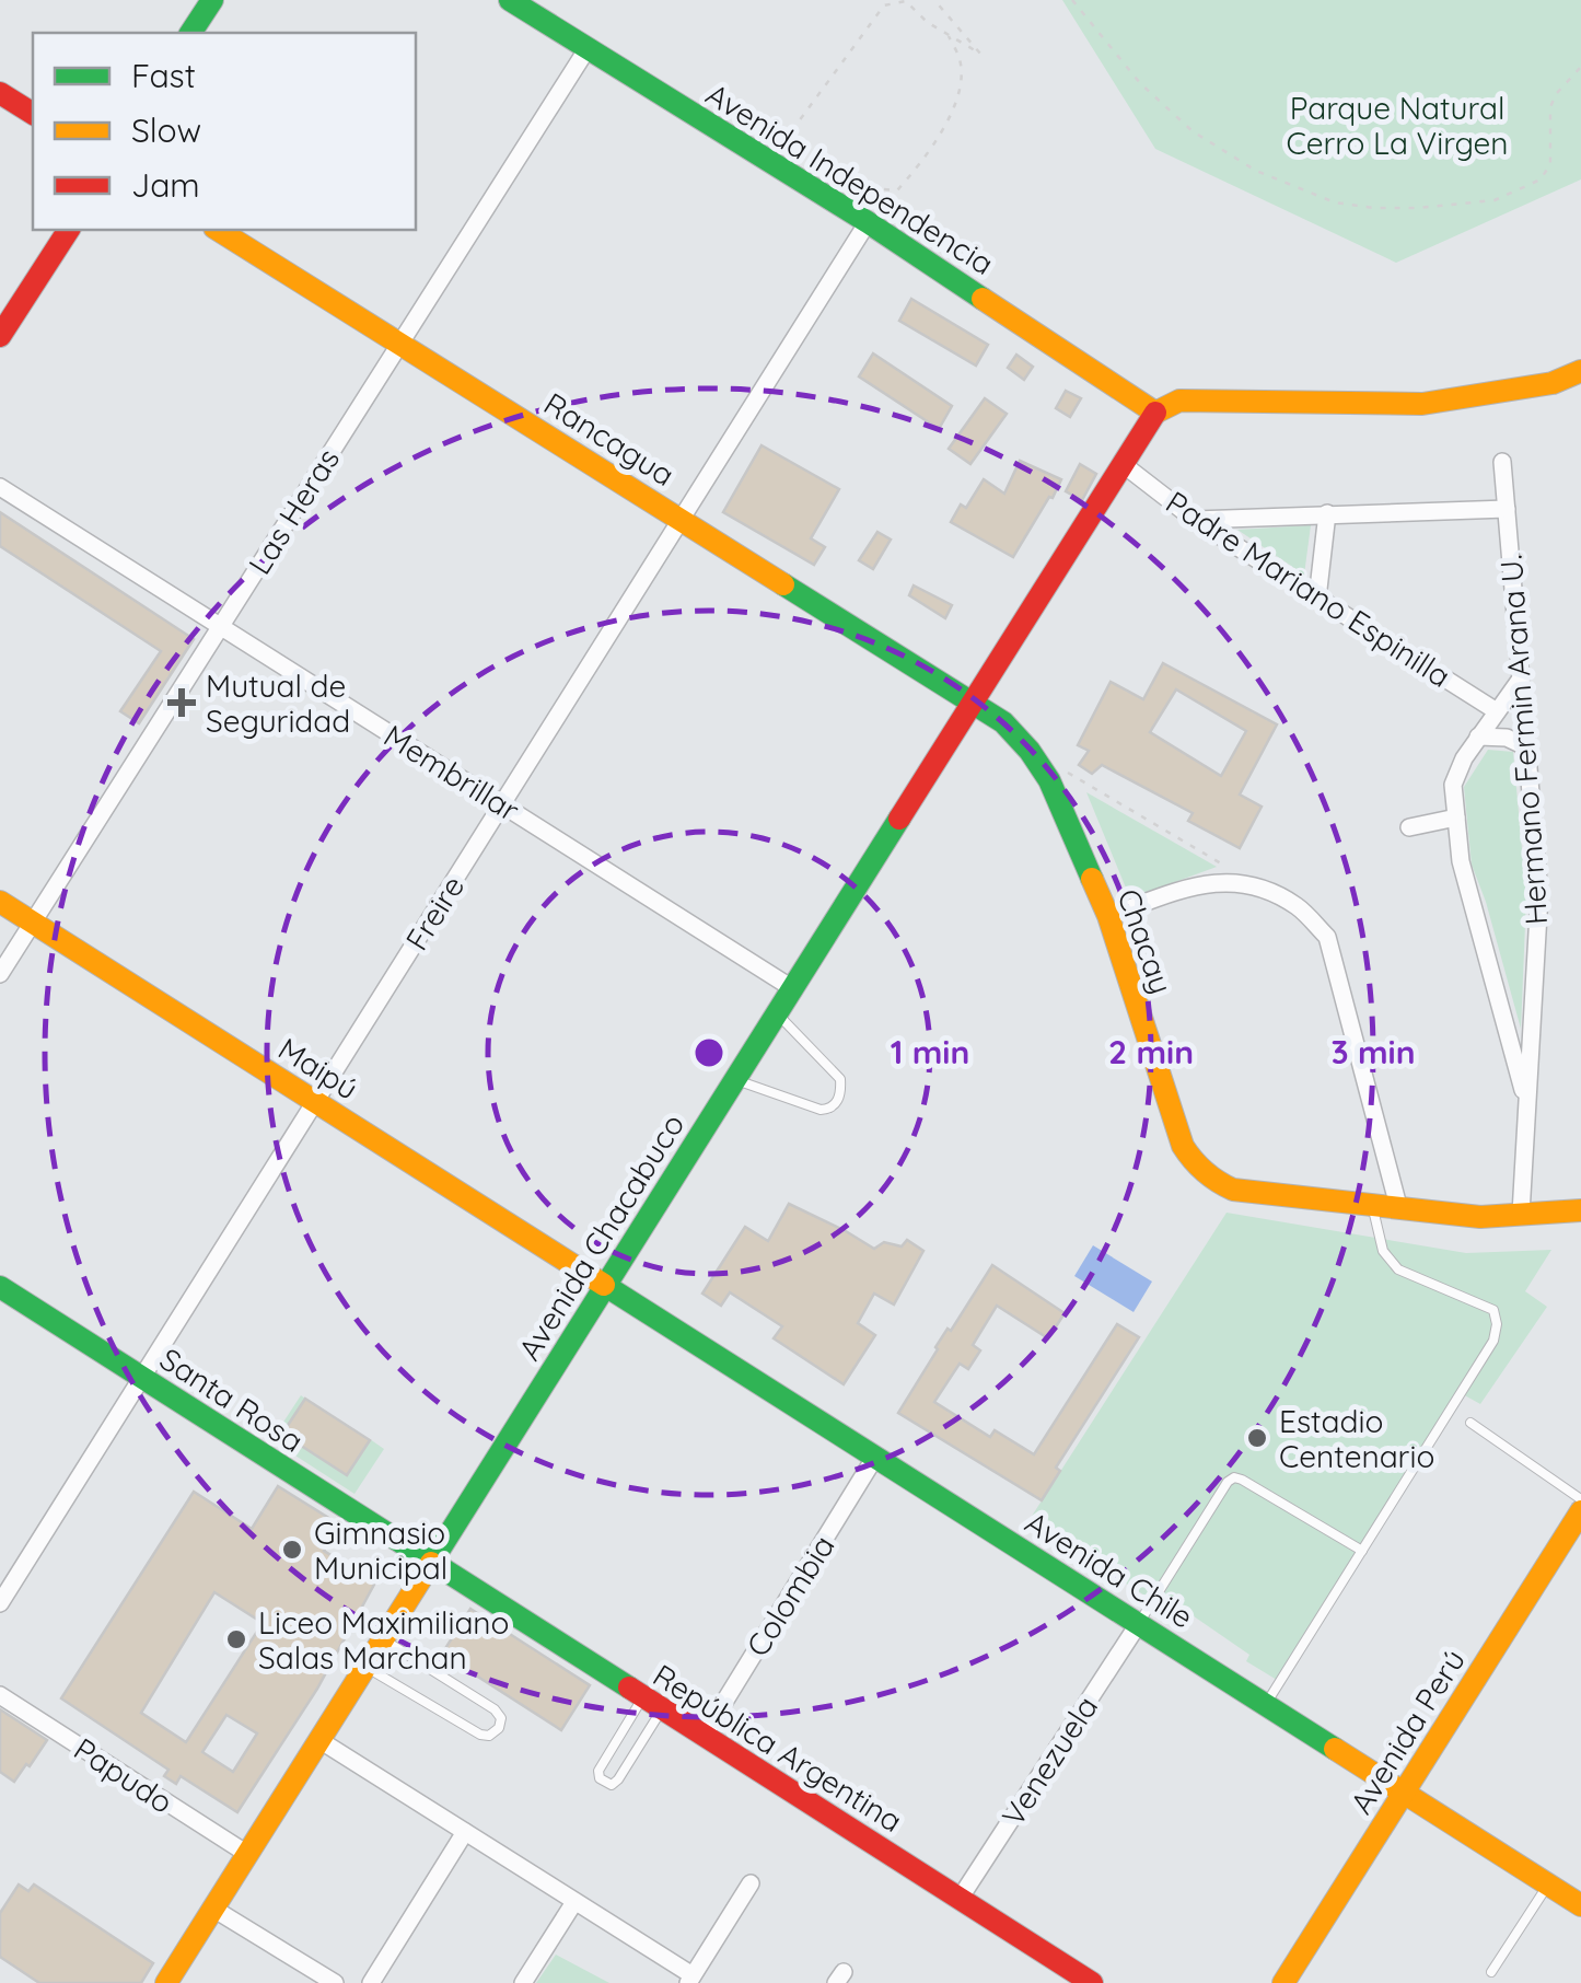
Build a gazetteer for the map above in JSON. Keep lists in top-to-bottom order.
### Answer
{
  "streets": {
    "main road": [
      "Avenida Independencia",
      "Rancagua",
      "Chacay",
      "Maipú",
      "Avenida Chacabuco",
      "Santa Rosa",
      "Avenida Chile",
      "Avenida Perú",
      "República Argentina"
    ],
    "street": [
      "Las Heras",
      "Padre Mariano Espinilla",
      "Hermano Fermin Arana U.",
      "Membrillar",
      "Freire",
      "Colombia",
      "Venezuela",
      "Papudo"
    ]
  },
  "crossings": [
    ["Avenida Independencia", "Las Heras"],
    ["Avenida Independencia", "Freire"],
    ["Avenida Independencia", "Avenida Chacabuco"],
    ["Rancagua", "Las Heras"],
    ["Rancagua", "Freire"],
    ["Rancagua", "Chacay"],
    ["Rancagua", "Avenida Chacabuco"],
    ["Las Heras", "Membrillar"],
    ["Las Heras", "Maipú"],
    ["Padre Mariano Espinilla", "Avenida Chacabuco"],
    ["Hermano Fermin Arana U.", "Chacay"],
    ["Membrillar", "Freire"],
    ["Membrillar", "Avenida Chacabuco"],
    ["Freire", "Maipú"],
    ["Freire", "Santa Rosa"],
    ["Chacay", "Avenida Chacabuco"],
    ["Maipú", "Avenida Chacabuco"],
    ["Maipú", "Avenida Chile"],
    ["Avenida Chacabuco", "Santa Rosa"],
    ["Avenida Chacabuco", "Avenida Chile"],
    ["Avenida Chacabuco", "República Argentina"],
    ["Avenida Chacabuco", "Papudo"],
    ["Santa Rosa", "República Argentina"],
    ["Avenida Chile", "Colombia"],
    ["Avenida Chile", "Avenida Perú"],
    ["Avenida Chile", "Venezuela"],
    ["Colombia", "República Argentina"],
    ["República Argentina", "Venezuela"]
  ],
  "parks": ["Parque Natural Cerro La Virgen"],
  "places": {
    "health": ["Mutual de Seguridad"],
    "other": ["Estadio Centenario", "Gimnasio Municipal", "Liceo Maximiliano Salas Marchan"]
  },
  "legend": ["Fast", "Slow", "Jam"],
  "rings": ["1 min", "2 min", "3 min"]
}
